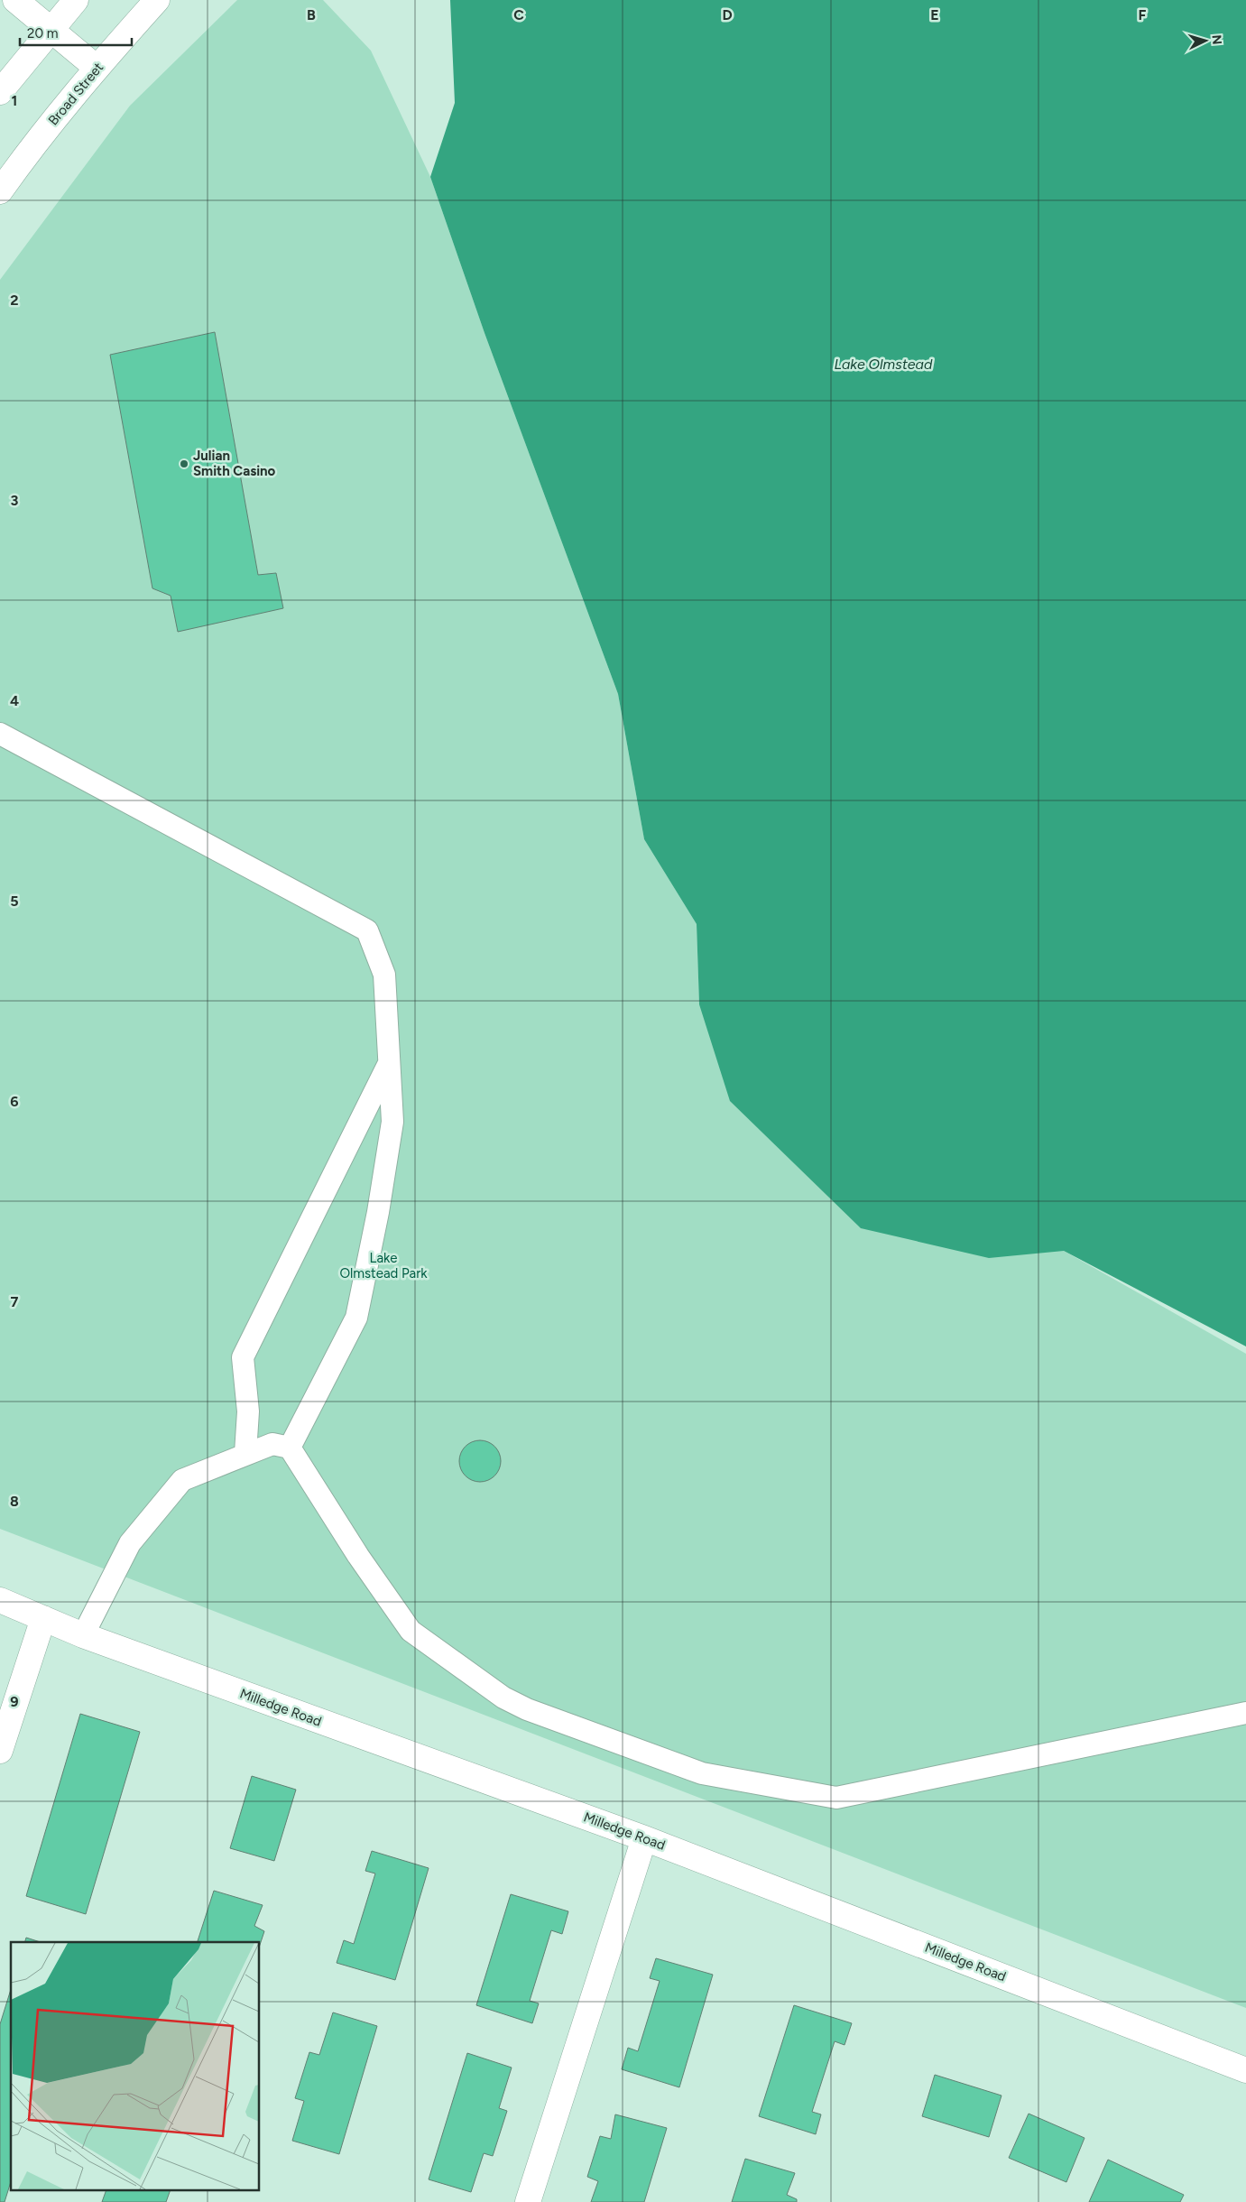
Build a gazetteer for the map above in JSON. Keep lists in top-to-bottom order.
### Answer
{
  "streets": {
    "street": ["Broad Street", "Milledge Road"]
  },
  "water": ["Lake Olmstead"],
  "parks": ["Lake Olmstead Park"],
  "places": ["Julian Smith Casino"],
  "scale_bar": "20 m",
  "north": "right",
  "grid": {
    "columns": [
      "B",
      "C",
      "D",
      "E",
      "F"
    ],
    "rows": [
      "1",
      "2",
      "3",
      "4",
      "5",
      "6",
      "7",
      "8",
      "9"
    ]
  }
}
